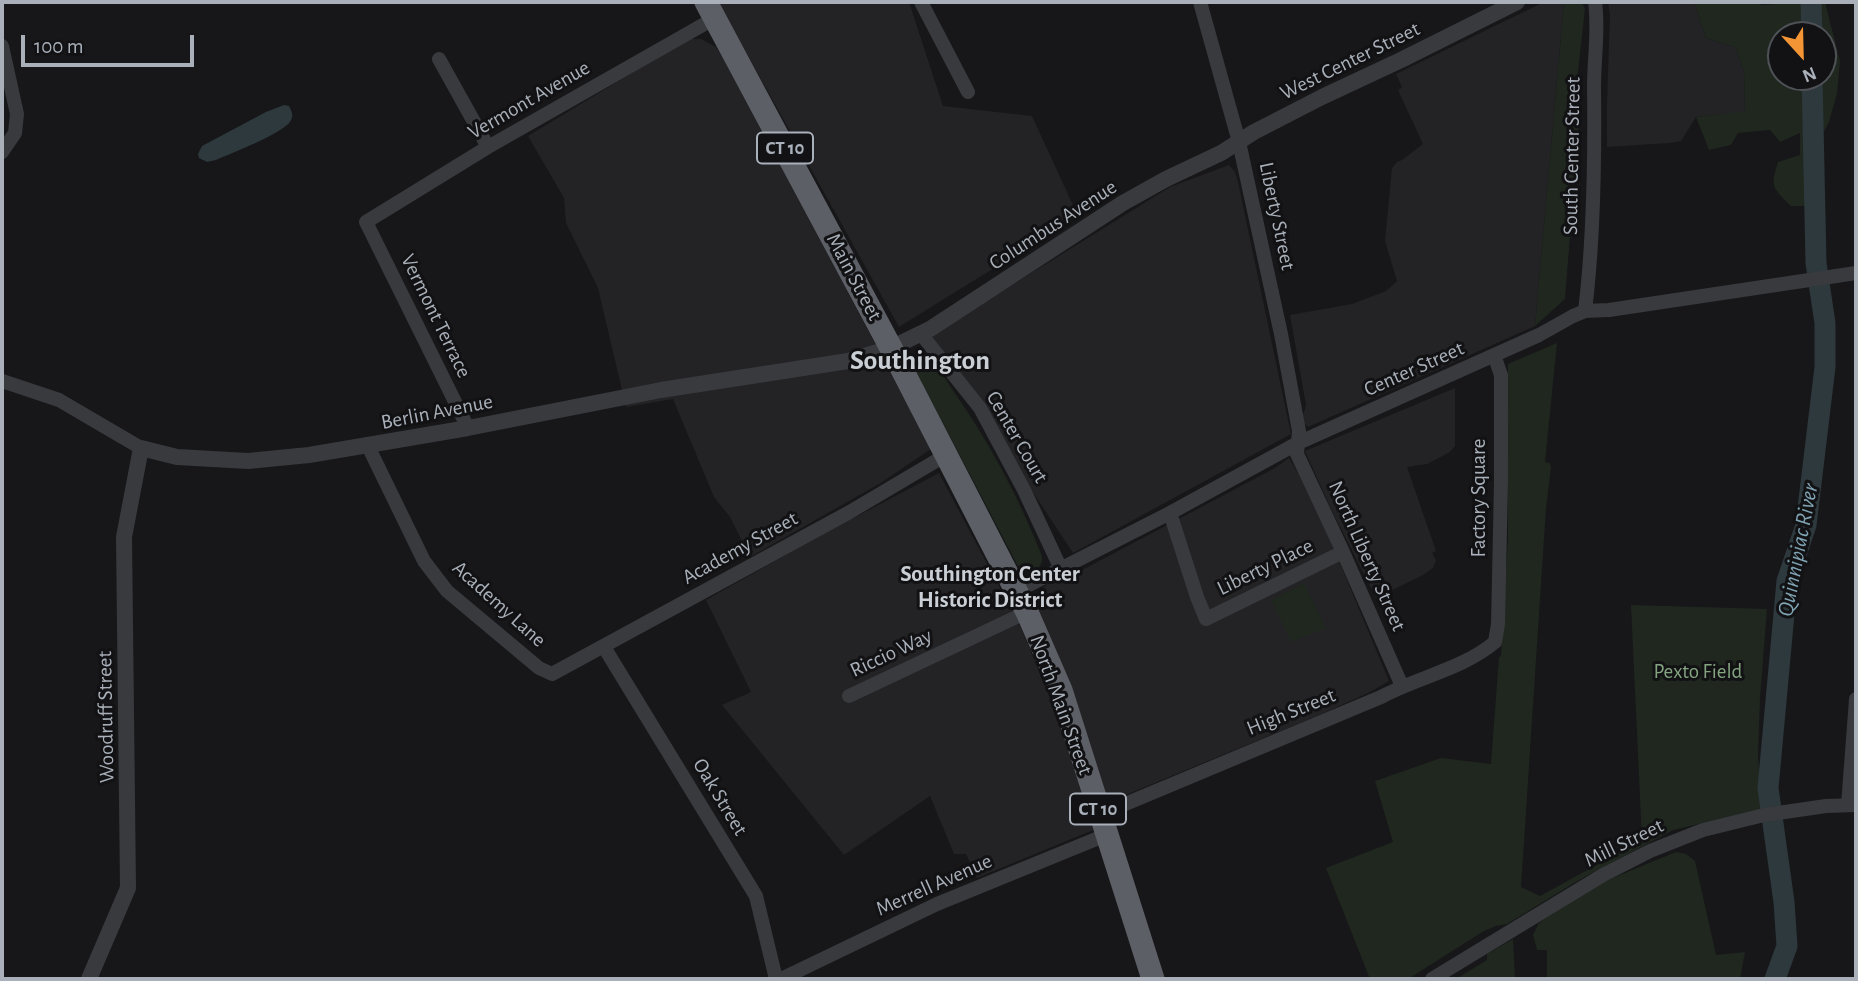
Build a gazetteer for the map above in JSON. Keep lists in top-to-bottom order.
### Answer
{
  "streets": {
    "highway": ["CT 10", "Main Street", "North Main Street"],
    "street": [
      "West Center Street",
      "Vermont Avenue",
      "South Center Street",
      "Liberty Street",
      "Columbus Avenue",
      "Vermont Terrace",
      "Center Street",
      "Berlin Avenue",
      "Center Court",
      "Factory Square",
      "Academy Street",
      "North Liberty Street",
      "Liberty Place",
      "Academy Lane",
      "Riccio Way",
      "High Street",
      "Woodruff Street",
      "Oak Street",
      "Mill Street",
      "Merrell Avenue"
    ]
  },
  "crossings": [
    ["West Center Street", "Liberty Street"],
    ["West Center Street", "Columbus Avenue"],
    ["Vermont Avenue", "Main Street"],
    ["Vermont Avenue", "Vermont Terrace"],
    ["South Center Street", "Center Street"],
    ["Liberty Street", "Columbus Avenue"],
    ["Liberty Street", "Center Street"],
    ["Liberty Street", "North Liberty Street"],
    ["Columbus Avenue", "Main Street"],
    ["Columbus Avenue", "Berlin Avenue"],
    ["Columbus Avenue", "Center Court"],
    ["Main Street", "Center Street"],
    ["Main Street", "Berlin Avenue"],
    ["Main Street", "Academy Street"],
    ["Main Street", "Riccio Way"],
    ["Main Street", "North Main Street"],
    ["Vermont Terrace", "Berlin Avenue"],
    ["Center Street", "Center Court"],
    ["Center Street", "Factory Square"],
    ["Center Street", "North Liberty Street"],
    ["Center Street", "Liberty Place"],
    ["Center Street", "Riccio Way"],
    ["Center Street", "North Main Street"],
    ["Berlin Avenue", "Academy Lane"],
    ["Berlin Avenue", "Woodruff Street"],
    ["Factory Square", "High Street"],
    ["Academy Street", "Academy Lane"],
    ["Academy Street", "Oak Street"],
    ["North Liberty Street", "Liberty Place"],
    ["North Liberty Street", "High Street"],
    ["Riccio Way", "North Main Street"],
    ["North Main Street", "High Street"],
    ["North Main Street", "Merrell Avenue"],
    ["High Street", "Merrell Avenue"],
    ["Oak Street", "Merrell Avenue"]
  ],
  "districts": ["Southington", "Southington Center Historic District"],
  "water": ["Quinnipiac River"],
  "parks": ["Pexto Field"],
  "scale_bar": "100 m",
  "north": "bottom"
}
